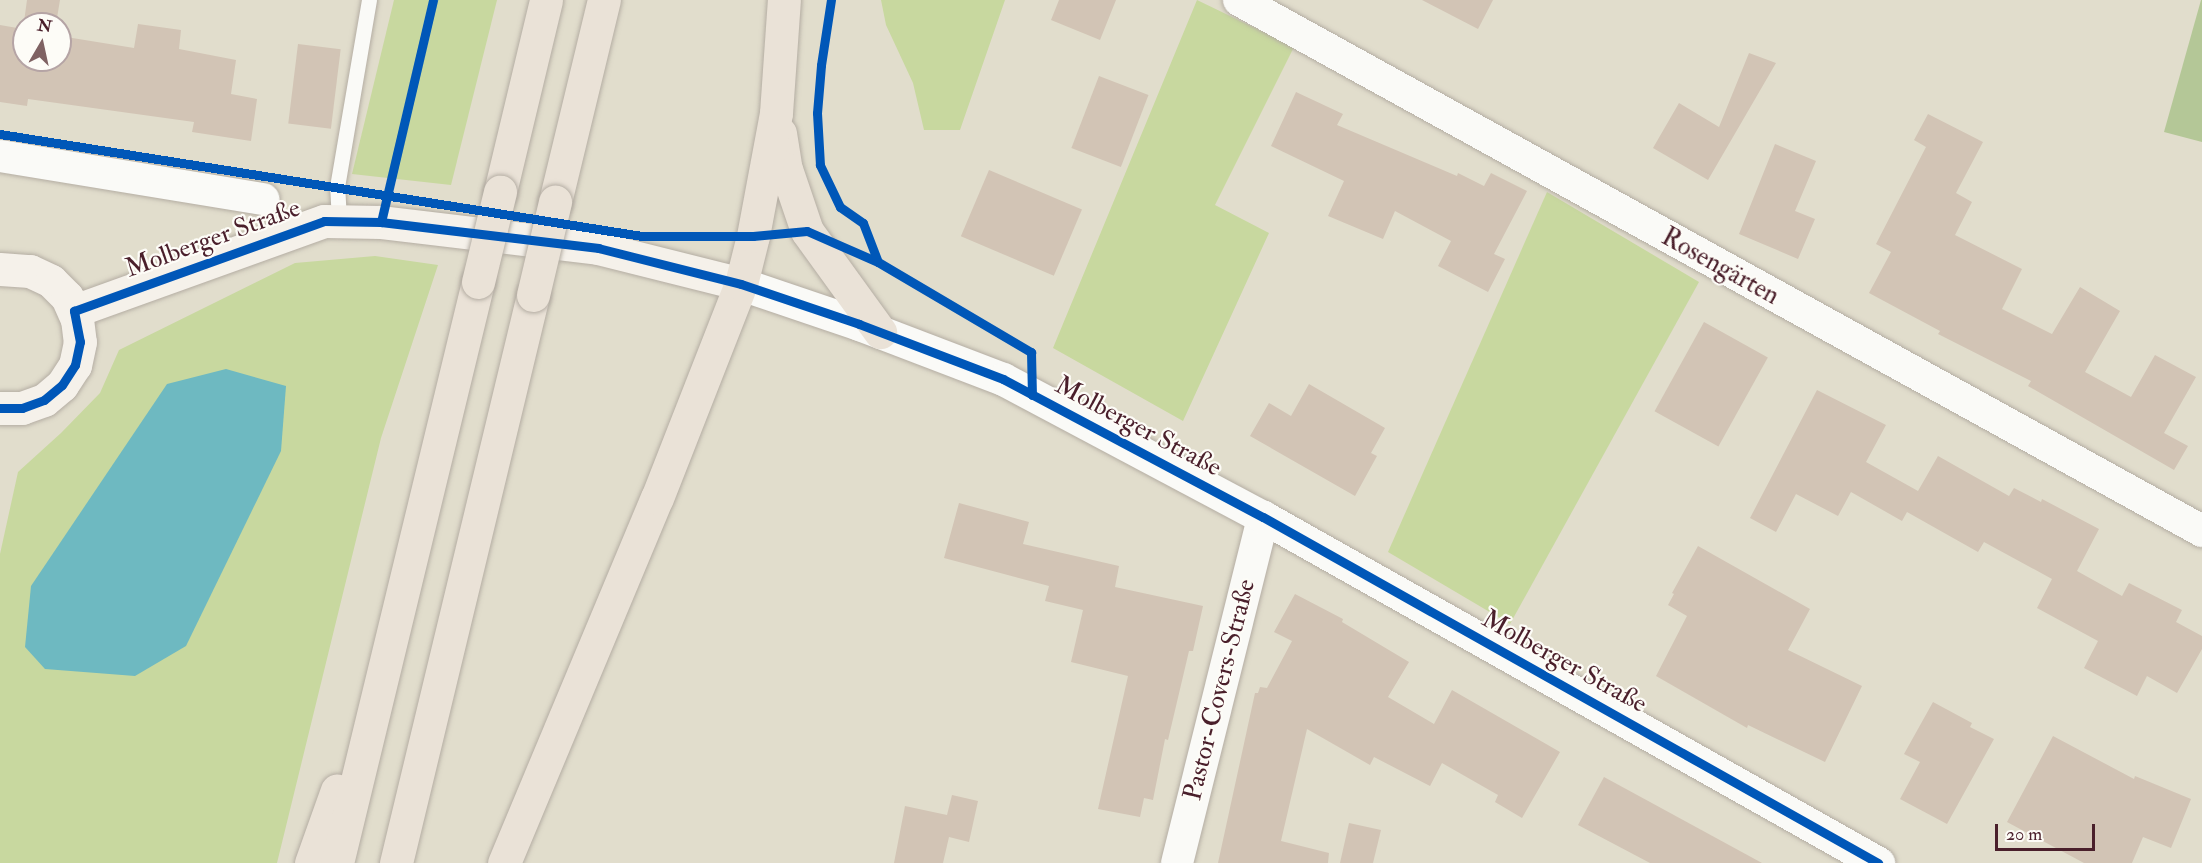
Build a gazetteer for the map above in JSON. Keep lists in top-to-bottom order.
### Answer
{
  "streets": {
    "main road": ["Molberger Straße"],
    "street": ["Rosengärten", "Pastor-Covers-Straße"]
  },
  "crossings": [
    ["Molberger Straße", "Pastor-Covers-Straße"]
  ],
  "scale_bar": "20 m",
  "north": "top"
}
